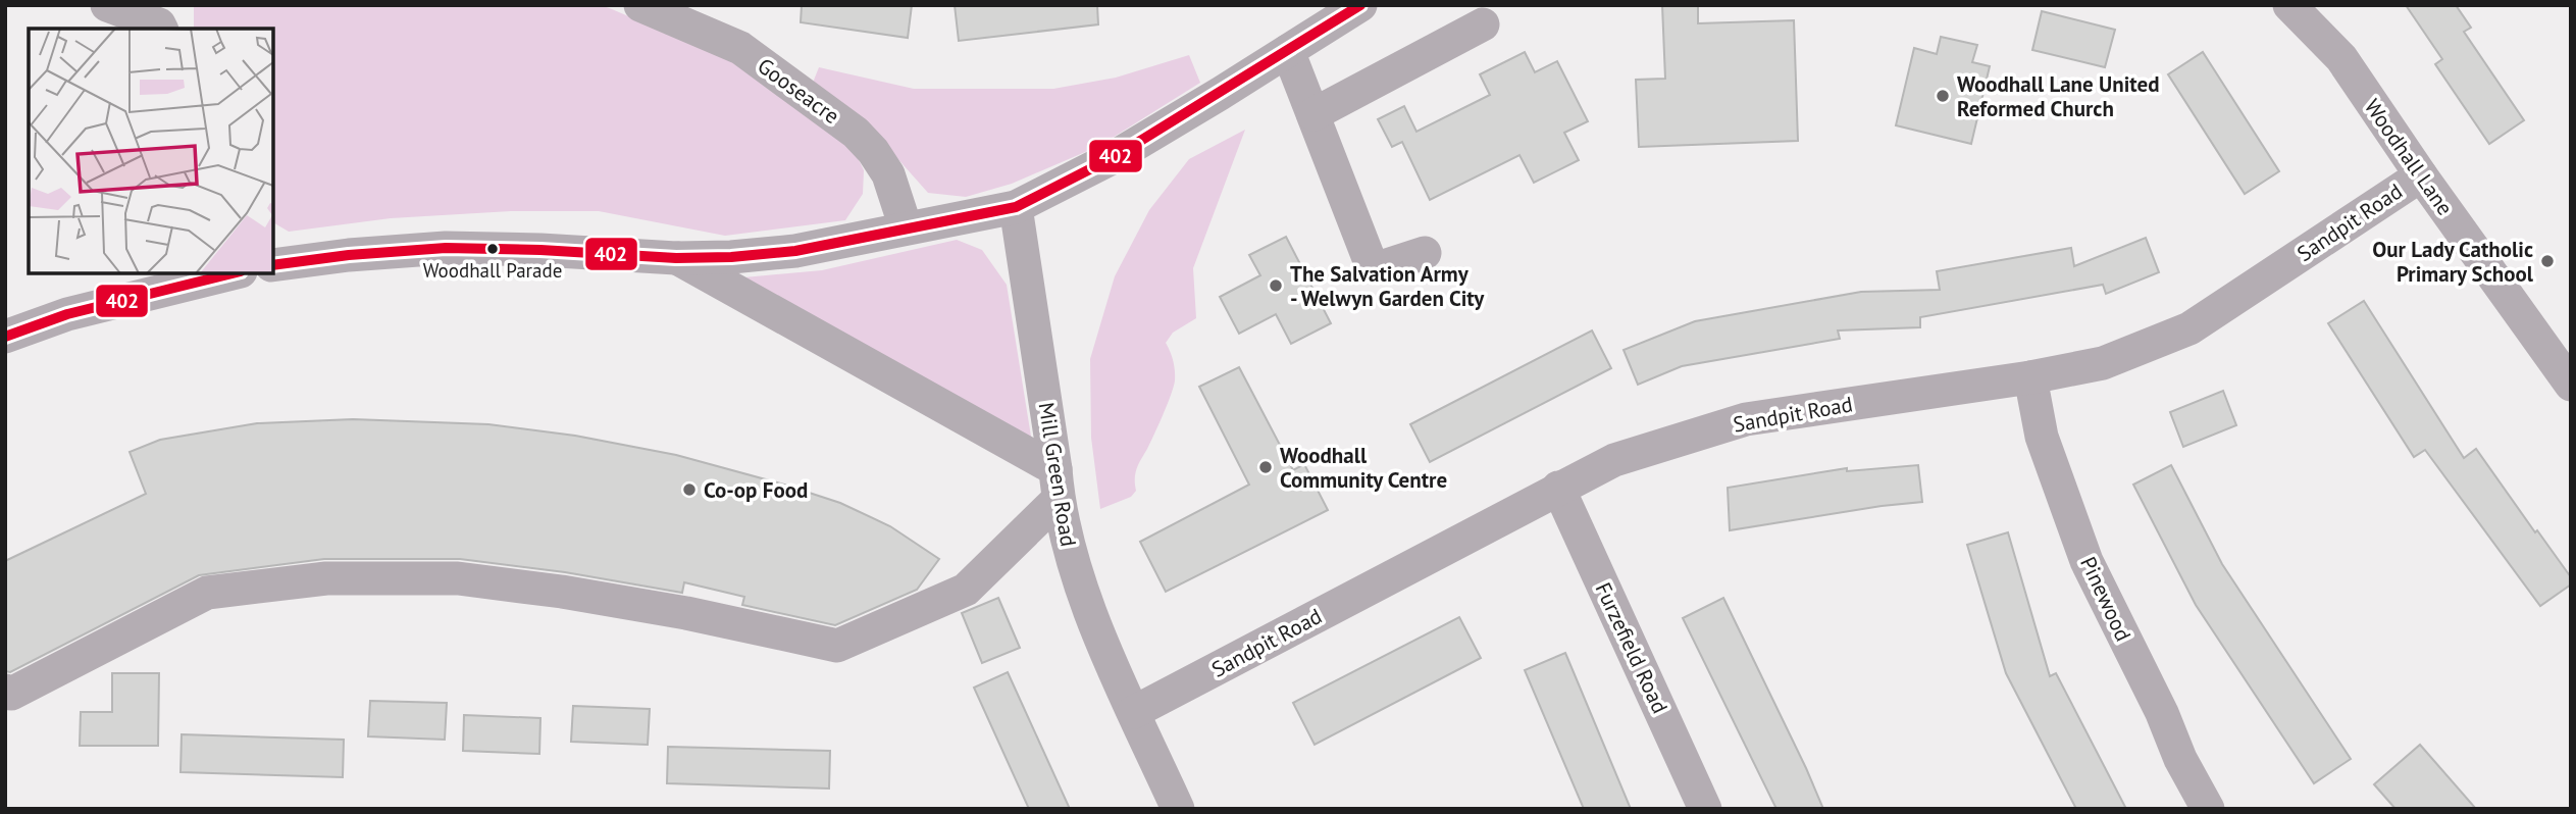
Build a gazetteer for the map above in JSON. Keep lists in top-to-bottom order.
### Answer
{
  "streets": {
    "street": [
      "Gooseacre",
      "Woodhall Lane",
      "Sandpit Road",
      "Mill Green Road",
      "Pinewood",
      "Furzefield Road"
    ]
  },
  "crossings": [
    ["Woodhall Lane", "Sandpit Road"],
    ["Sandpit Road", "Mill Green Road"],
    ["Sandpit Road", "Pinewood"],
    ["Sandpit Road", "Furzefield Road"]
  ],
  "places": [
    "Woodhall Lane United Reformed Church",
    "Woodhall Parade",
    "Our Lady Catholic Primary School",
    "The Salvation Army - Welwyn Garden City",
    "Woodhall Community Centre",
    "Co-op Food"
  ],
  "lines": ["transit line 402"]
}
